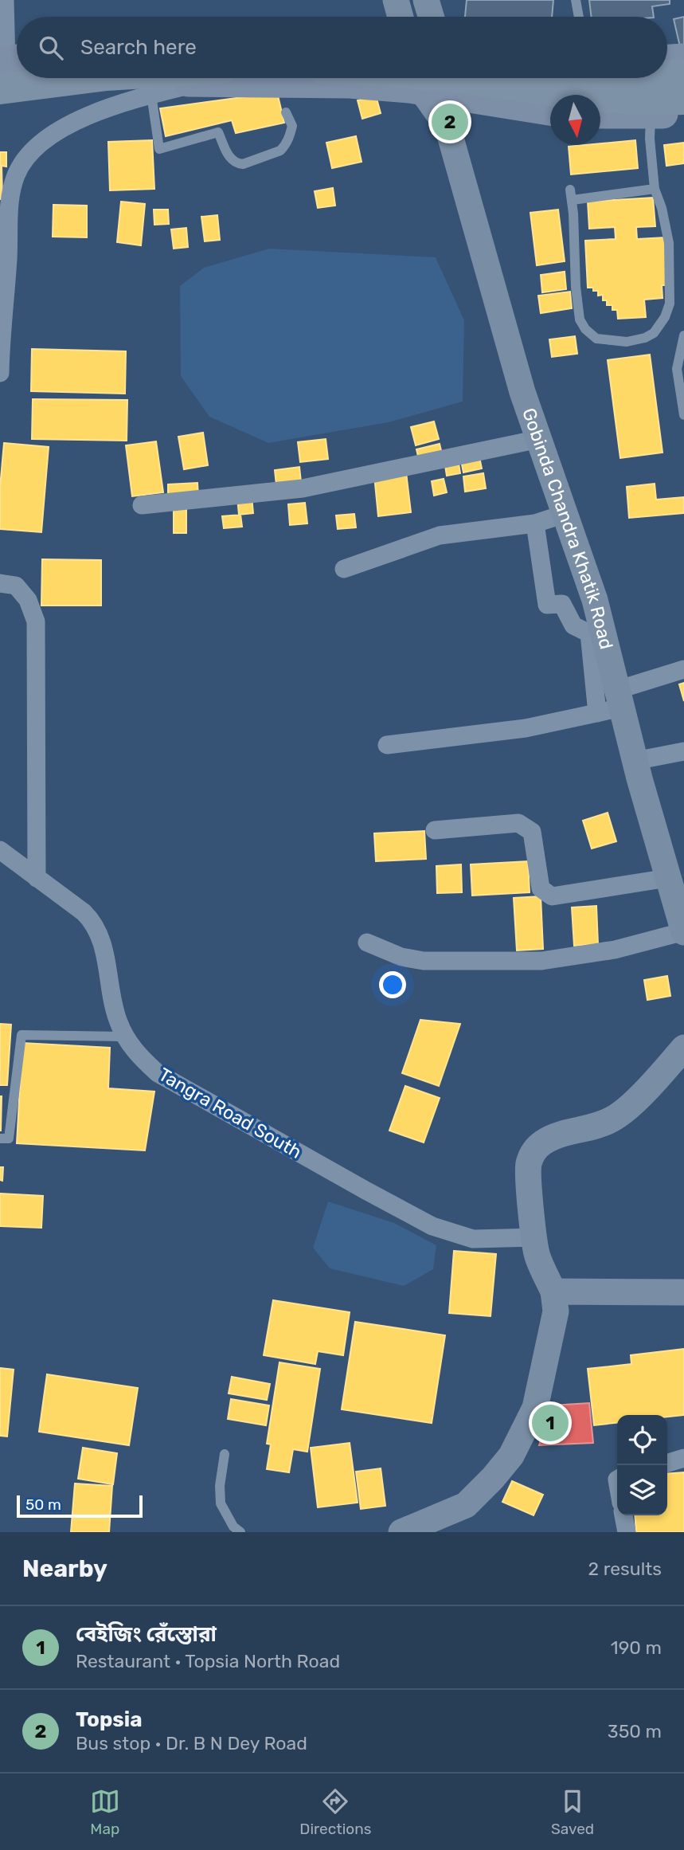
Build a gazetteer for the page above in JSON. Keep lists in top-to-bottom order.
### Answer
{
  "streets": {
    "main road": ["Gobinda Chandra Khatik Road"],
    "street": ["Tangra Road South"]
  },
  "scale_bar": "50 m",
  "north": "bottom",
  "page": {
    "search": "Search here",
    "pins": ["2", "1"],
    "scale": "50 m",
    "heading": ["Nearby", "2 results"],
    "list": [
      {
        "mark": "1",
        "name": "বেইজিং রেঁস্তোরা",
        "note": "Restaurant · Topsia North Road",
        "value": "190 m"
      },
      {
        "mark": "2",
        "name": "Topsia",
        "note": "Bus stop · Dr. B N Dey Road",
        "value": "350 m"
      }
    ],
    "nav": ["Map", "Directions", "Saved"]
  }
}
